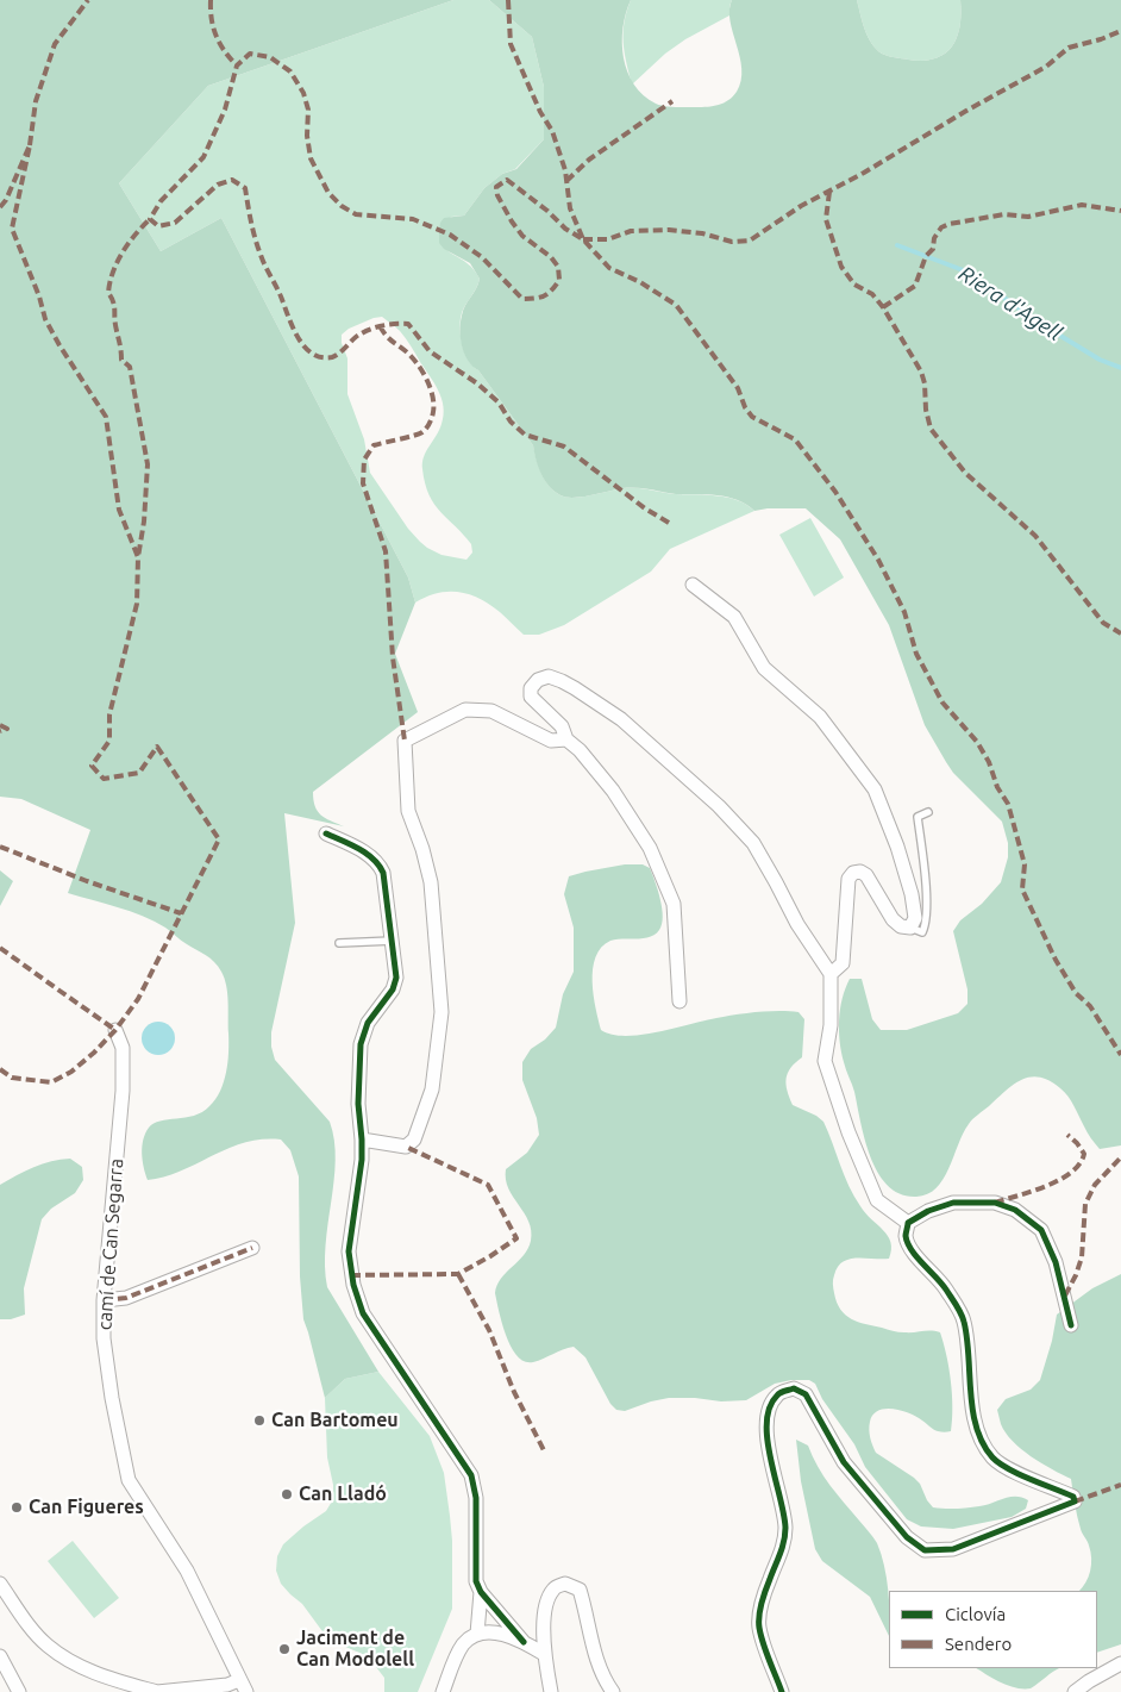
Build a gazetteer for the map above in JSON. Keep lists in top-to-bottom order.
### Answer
{
  "streets": {
    "street": ["camí de Can Segarra"]
  },
  "water": ["Riera d'Agell"],
  "places": [
    "Can Bartomeu",
    "Can Lladó",
    "Can Figueres",
    "Jaciment de Can Modolell"
  ],
  "legend": ["Ciclovía", "Sendero"]
}
